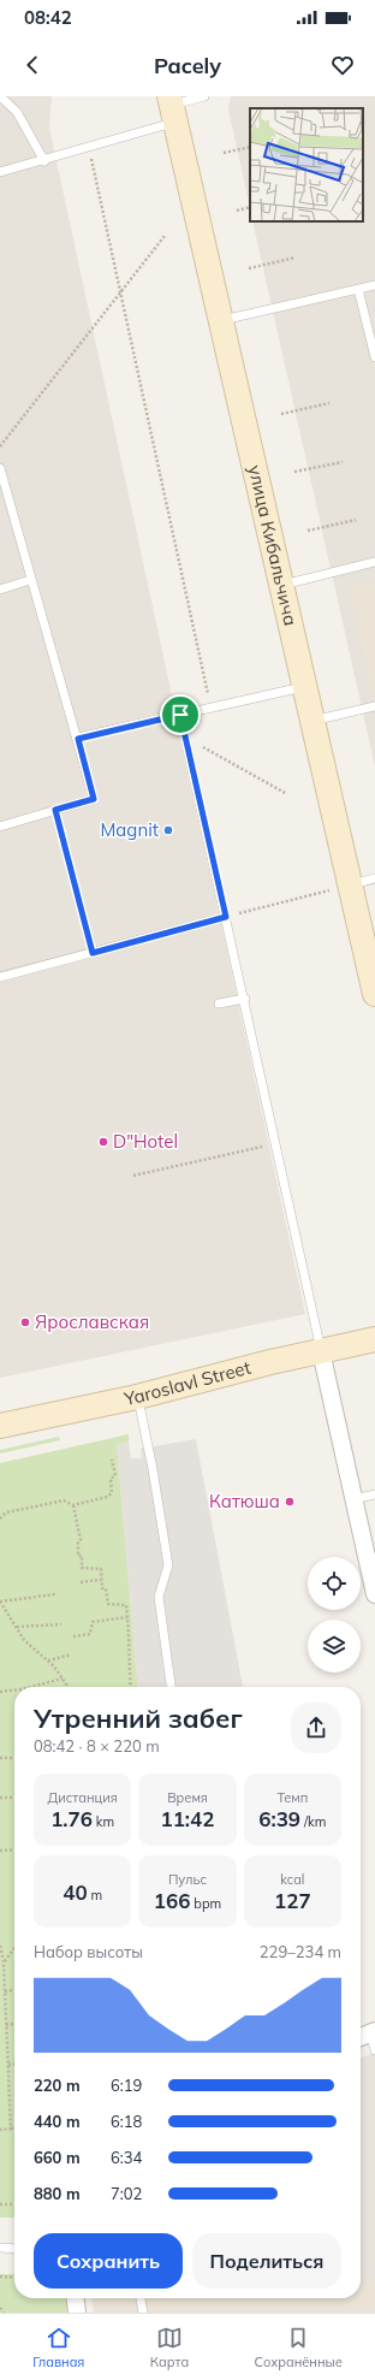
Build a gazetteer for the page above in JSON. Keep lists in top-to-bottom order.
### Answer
{
  "streets": {
    "street": ["улица Кибальчича", "Yaroslavl Street"]
  },
  "places": [
    "Magnit",
    "D\"Hotel",
    "Ярославская",
    "Катюша"
  ],
  "page": {
    "status": "08:42",
    "header": "Pacely",
    "heading": ["Утренний забег", "08:42 · 8 × 220 m"],
    "stats": [
      ["Дистанция", "1.76 km"],
      ["Время", "11:42"],
      ["Темп", "6:39 /km"],
      ["40 m"],
      ["Пульс", "166 bpm"],
      ["kcal", "127"]
    ],
    "chart": ["Набор высоты", "229–234 m"],
    "list": [
      {
        "name": "220 m",
        "note": "6:19"
      },
      {
        "name": "440 m",
        "note": "6:18"
      },
      {
        "name": "660 m",
        "note": "6:34"
      },
      {
        "name": "880 m",
        "note": "7:02"
      }
    ],
    "buttons": ["Сохранить", "Поделиться"],
    "tabs": ["Главная", "Карта", "Сохранённые"]
  }
}
